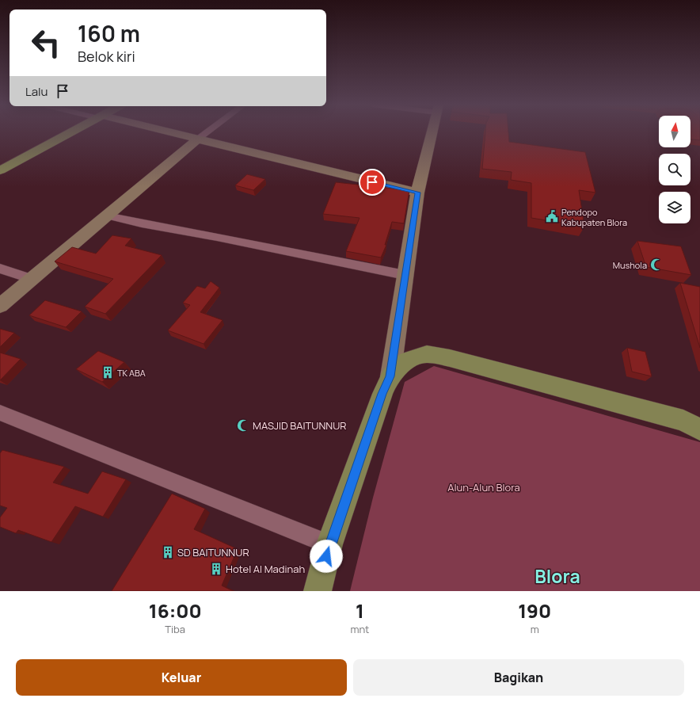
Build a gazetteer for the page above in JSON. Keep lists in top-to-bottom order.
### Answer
{
  "districts": ["Blora"],
  "parks": ["Alun-Alun Blora"],
  "places": {
    "public building": ["Pendopo Kabupaten Blora"],
    "mosque": ["Mushola", "MASJID BAITUNNUR"],
    "building": ["TK ABA", "SD BAITUNNUR", "Hotel Al Madinah"]
  },
  "north": "top",
  "page": {
    "turn": ["160 m", "Belok kiri"],
    "then": "Lalu",
    "eta": [
      "16:00",
      "Tiba",
      "1",
      "mnt",
      "190",
      "m"
    ],
    "buttons": ["Keluar", "Bagikan"]
  }
}
